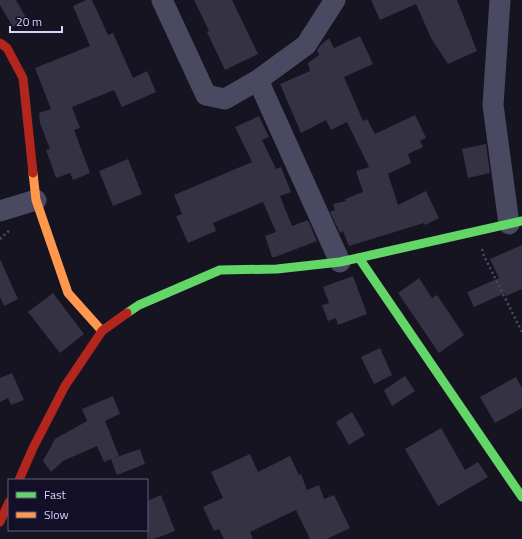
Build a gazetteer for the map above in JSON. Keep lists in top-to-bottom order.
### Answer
{
  "legend": ["Fast", "Slow"],
  "scale_bar": "20 m"
}
